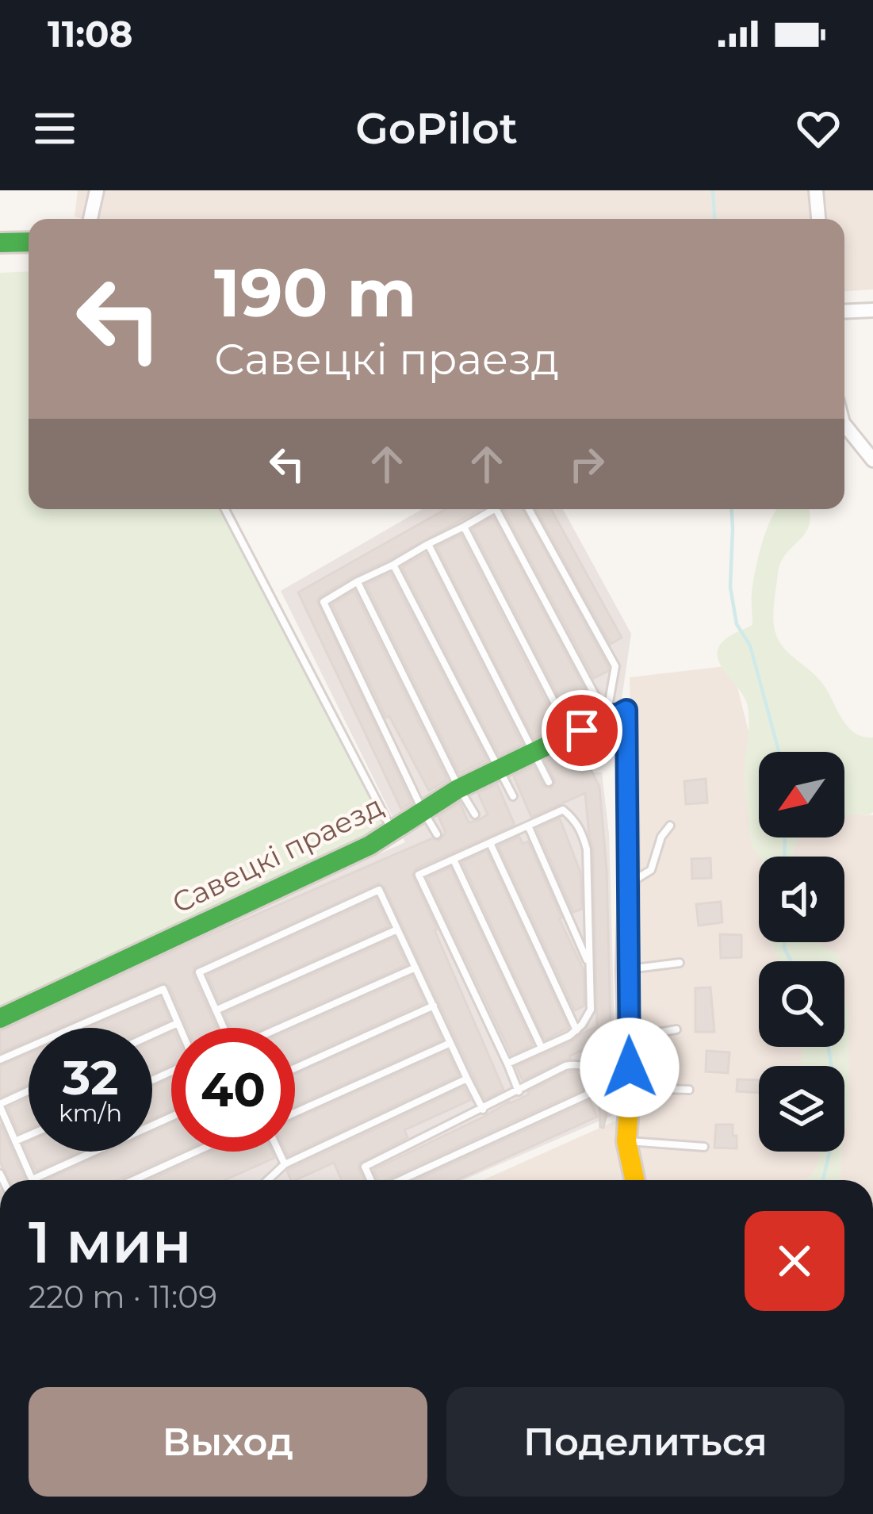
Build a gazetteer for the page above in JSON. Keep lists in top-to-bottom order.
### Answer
{
  "streets": {
    "street": ["Савецкі праезд"]
  },
  "north": "bottom left",
  "page": {
    "status": "11:08",
    "header": "GoPilot",
    "turn": ["190 m", "Савецкі праезд"],
    "speed": "32 km/h",
    "limit": "40",
    "heading": ["1 мин", "220 m · 11:09"],
    "buttons": ["Выход", "Поделиться"]
  }
}
